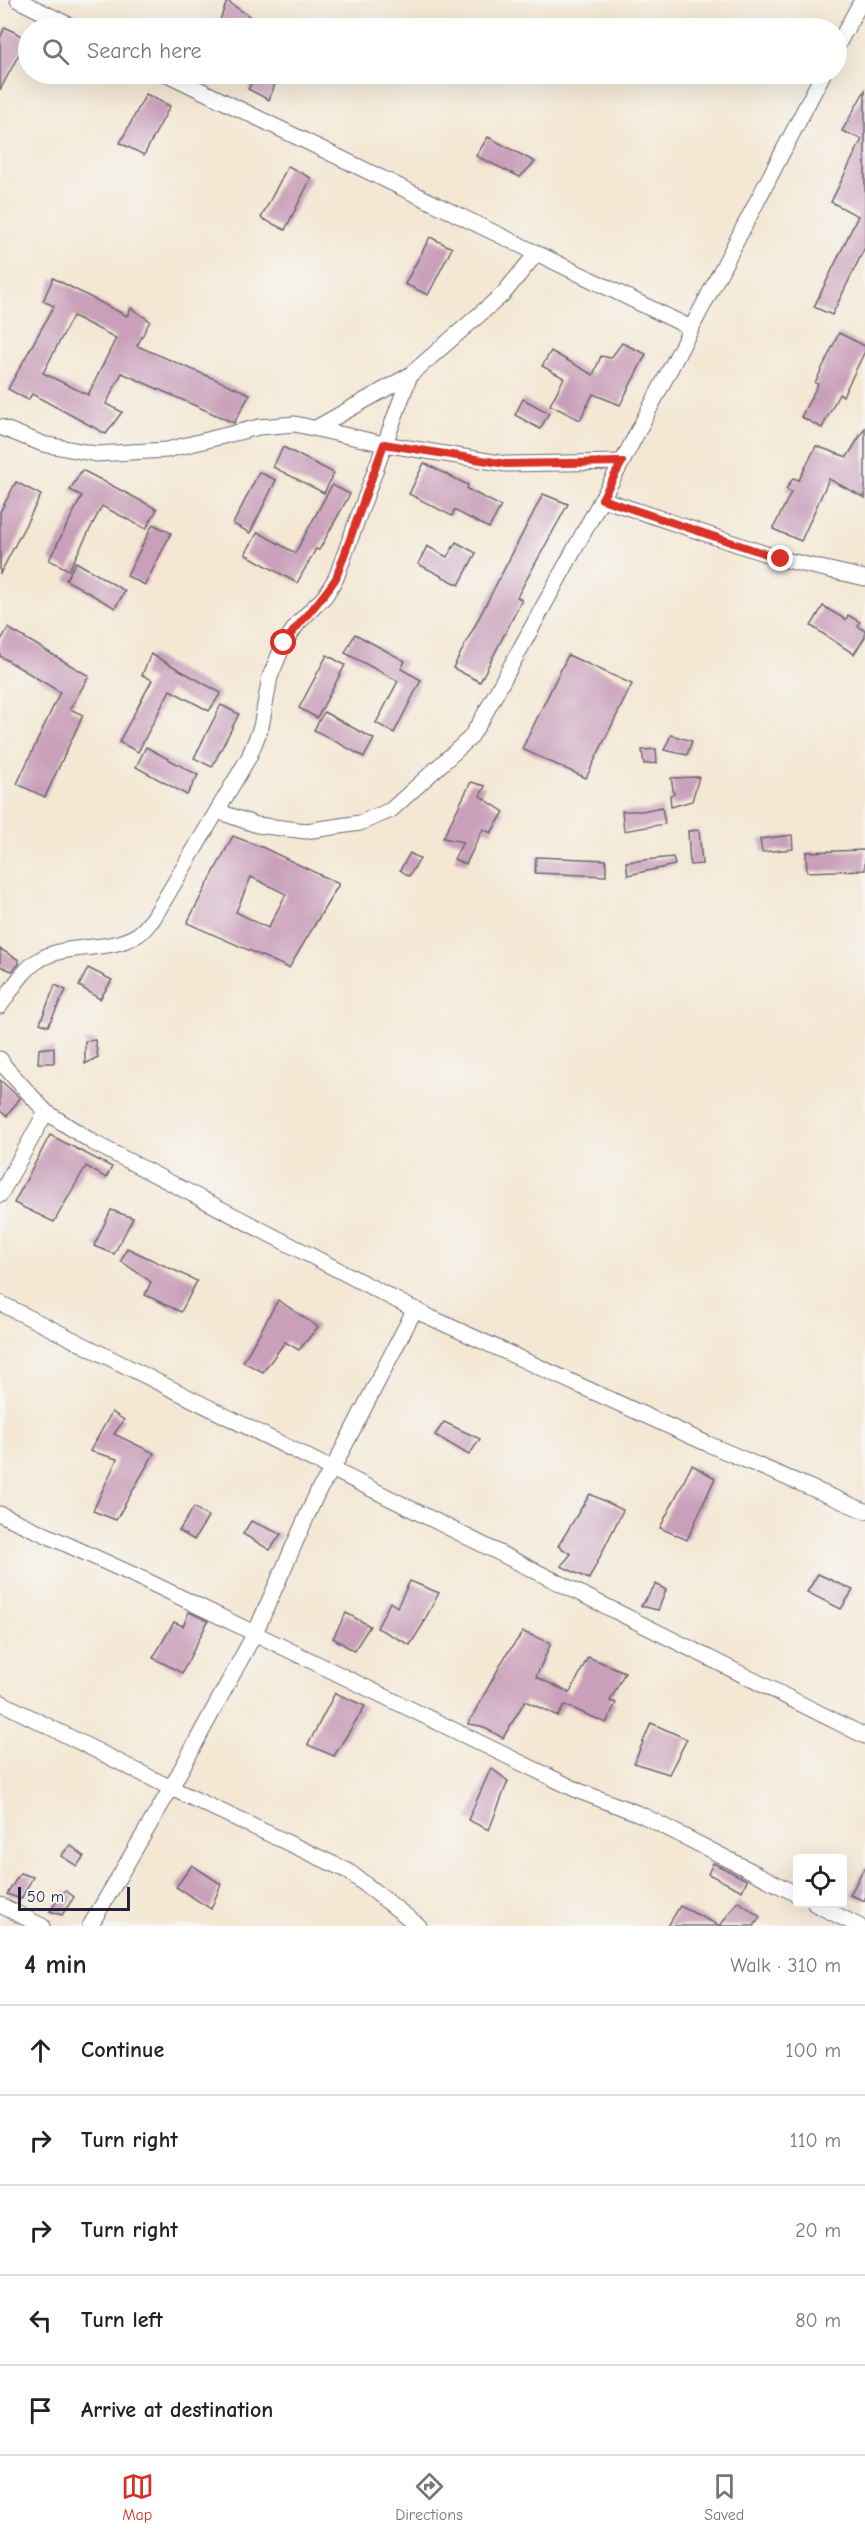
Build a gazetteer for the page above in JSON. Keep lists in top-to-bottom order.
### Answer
{
  "scale_bar": "50 m",
  "page": {
    "search": "Search here",
    "scale": "50 m",
    "heading": ["4 min", "Walk · 310 m"],
    "list": [
      ["Continue", "100 m"],
      ["Turn right", "110 m"],
      ["Turn right", "20 m"],
      ["Turn left", "80 m"],
      "Arrive at destination"
    ],
    "nav": ["Map", "Directions", "Saved"]
  }
}
